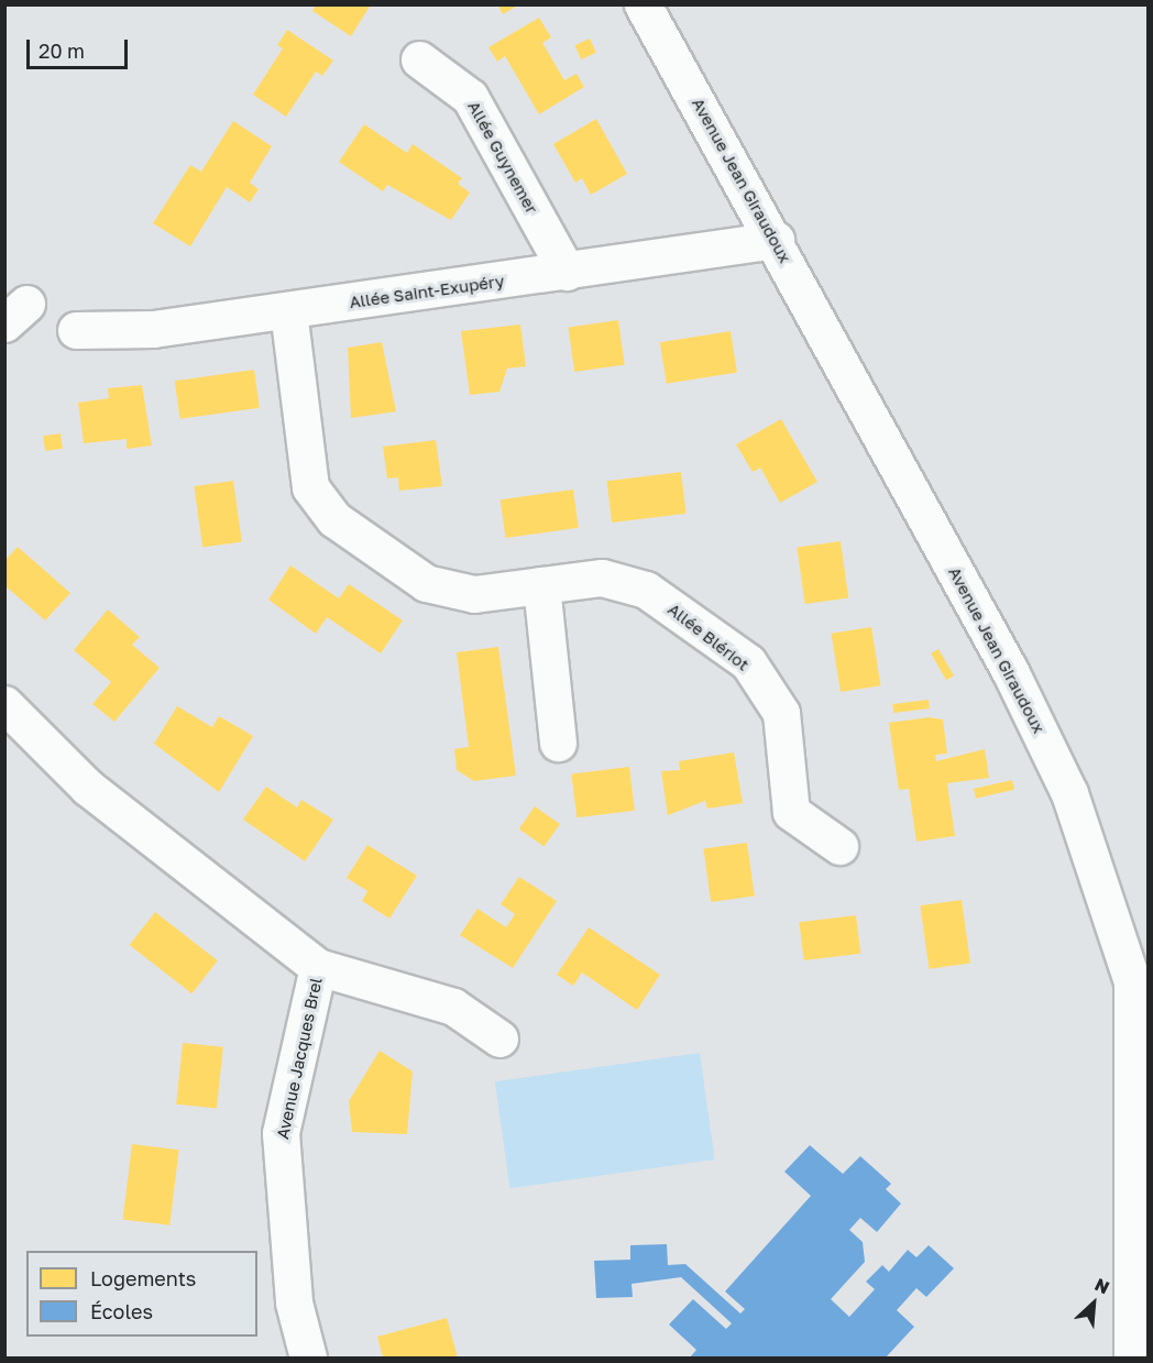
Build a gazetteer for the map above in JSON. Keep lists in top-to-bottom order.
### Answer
{
  "streets": {
    "street": [
      "Allée Guynemer",
      "Avenue Jean Giraudoux",
      "Allée Saint-Exupéry",
      "Allée Blériot",
      "Avenue Jacques Brel"
    ]
  },
  "crossings": [
    ["Allée Guynemer", "Allée Saint-Exupéry"],
    ["Avenue Jean Giraudoux", "Allée Saint-Exupéry"],
    ["Allée Saint-Exupéry", "Allée Blériot"]
  ],
  "legend": ["Logements", "Écoles"],
  "scale_bar": "20 m",
  "north": "top right"
}
